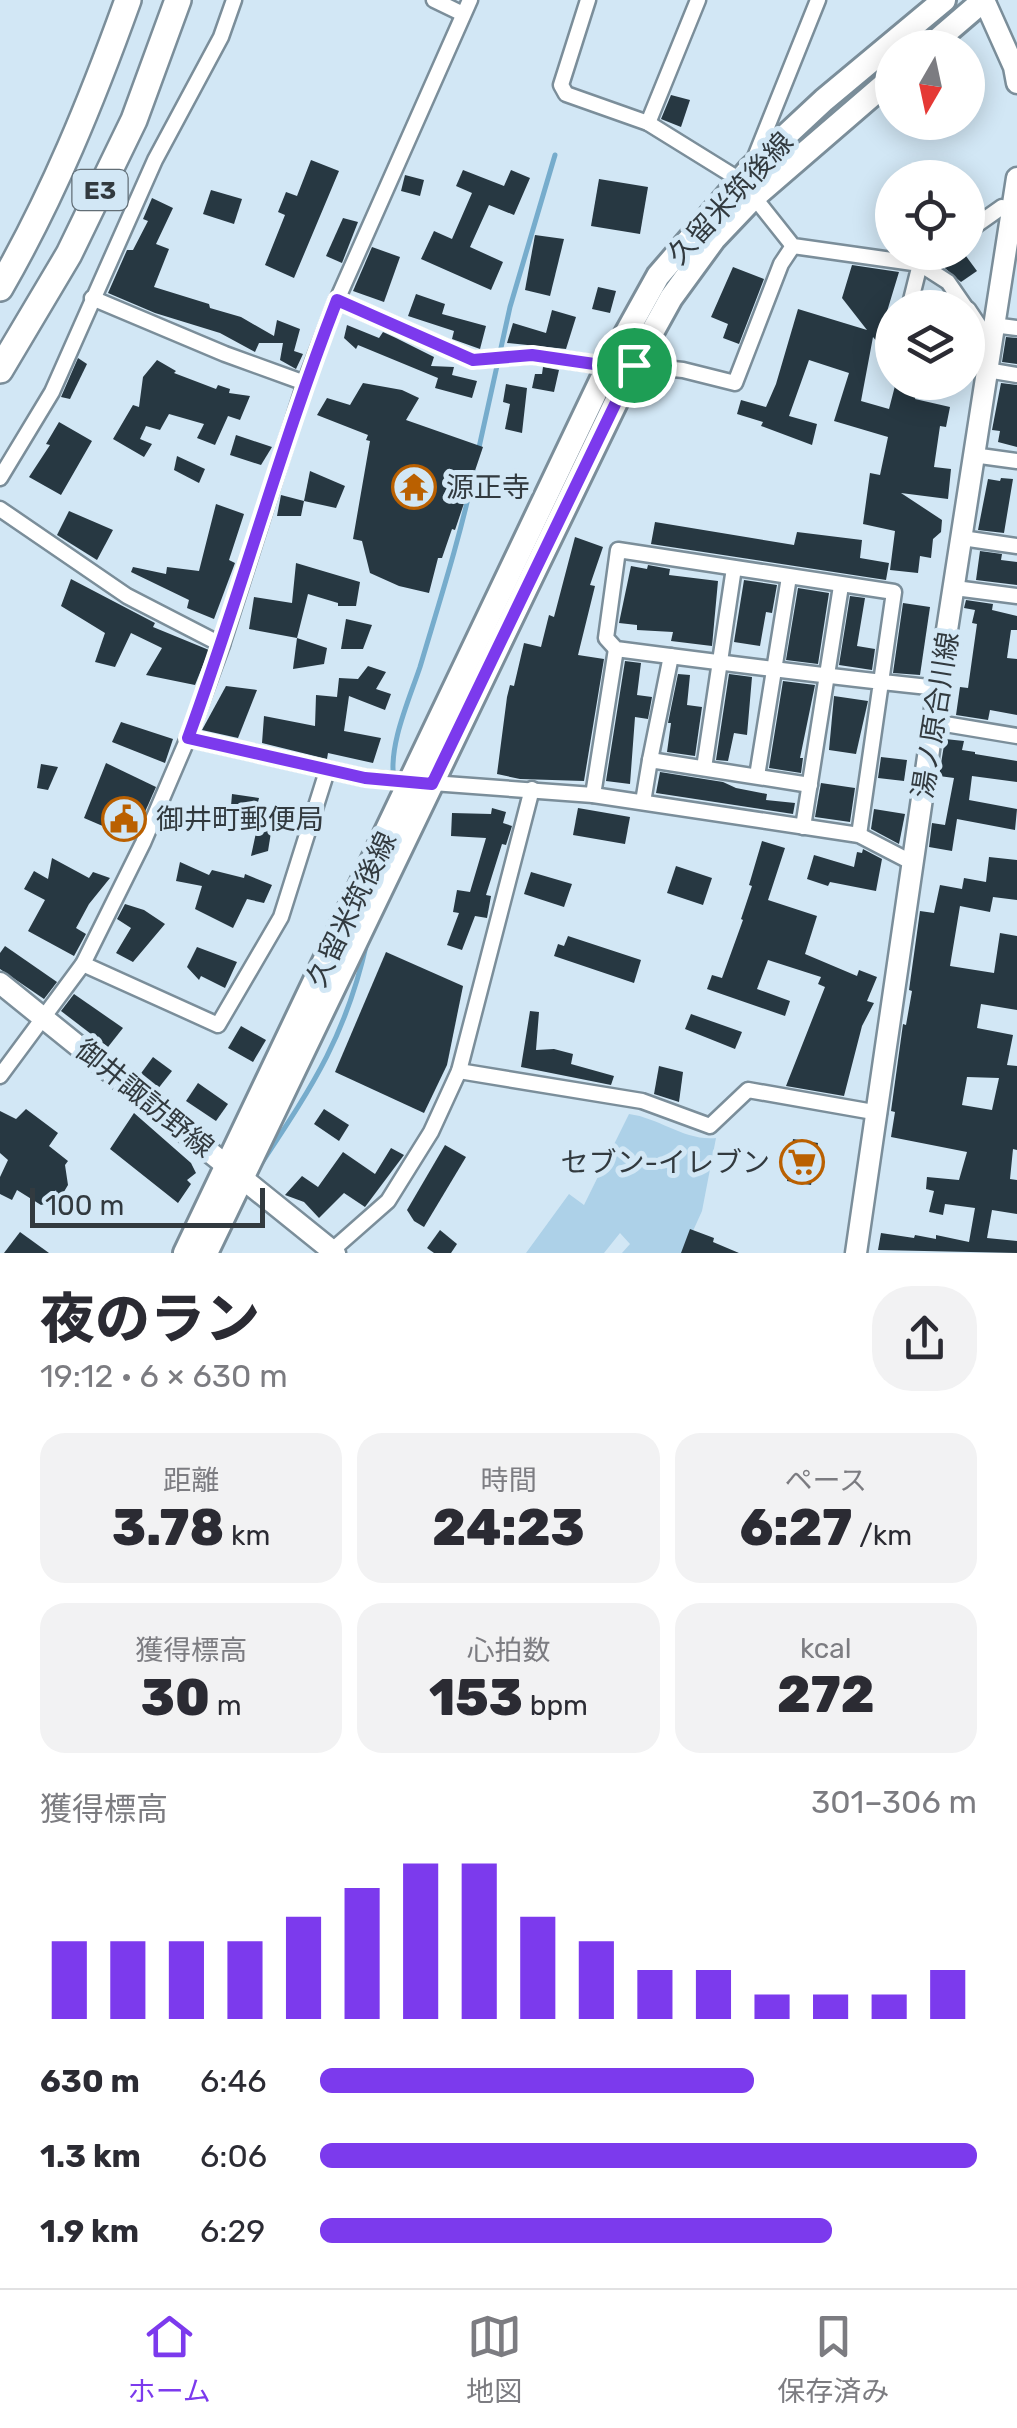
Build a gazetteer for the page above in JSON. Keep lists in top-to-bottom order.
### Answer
{
  "streets": {
    "highway": ["E3"],
    "main road": ["久留米筑後線", "湯ノ原合川線", "御井諏訪野線"]
  },
  "crossings": [
    ["久留米筑後線", "御井諏訪野線"]
  ],
  "places": {
    "temple": ["源正寺"],
    "public building": ["御井町郵便局"],
    "supermarket": ["セブン-イレブン"]
  },
  "scale_bar": "100 m",
  "north": "bottom",
  "page": {
    "scale": "100 m",
    "heading": ["夜のラン", "19:12 · 6 × 630 m"],
    "stats": [
      ["距離", "3.78 km"],
      ["時間", "24:23"],
      ["ペース", "6:27 /km"],
      ["獲得標高", "30 m"],
      ["心拍数", "153 bpm"],
      ["kcal", "272"]
    ],
    "chart": ["獲得標高", "301–306 m"],
    "list": [
      {
        "name": "630 m",
        "note": "6:46"
      },
      {
        "name": "1.3 km",
        "note": "6:06"
      },
      {
        "name": "1.9 km",
        "note": "6:29"
      }
    ],
    "tabs": ["ホーム", "地図", "保存済み"]
  }
}
